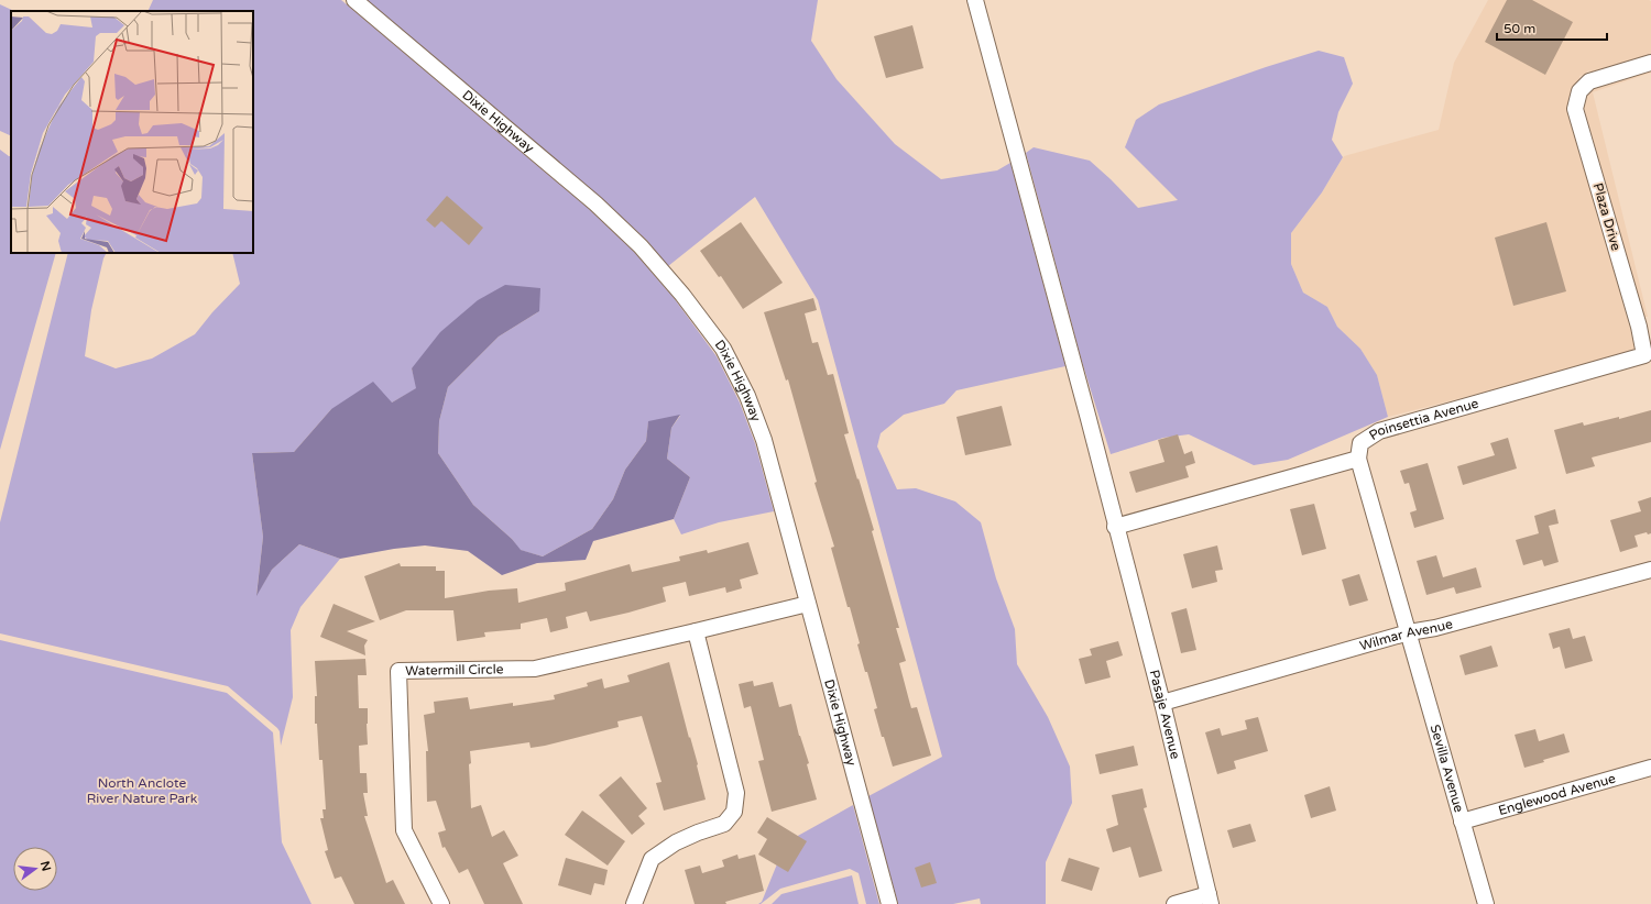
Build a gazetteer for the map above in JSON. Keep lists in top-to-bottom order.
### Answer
{
  "streets": {
    "street": [
      "Dixie Highway",
      "Plaza Drive",
      "Poinsettia Avenue",
      "Wilmar Avenue",
      "Watermill Circle",
      "Pasaje Avenue",
      "Sevilla Avenue",
      "Englewood Avenue"
    ]
  },
  "crossings": [
    ["Dixie Highway", "Watermill Circle"],
    ["Plaza Drive", "Poinsettia Avenue"],
    ["Poinsettia Avenue", "Pasaje Avenue"],
    ["Wilmar Avenue", "Pasaje Avenue"],
    ["Wilmar Avenue", "Sevilla Avenue"],
    ["Sevilla Avenue", "Englewood Avenue"]
  ],
  "parks": ["North Anclote River Nature Park"],
  "scale_bar": "50 m",
  "north": "right"
}
